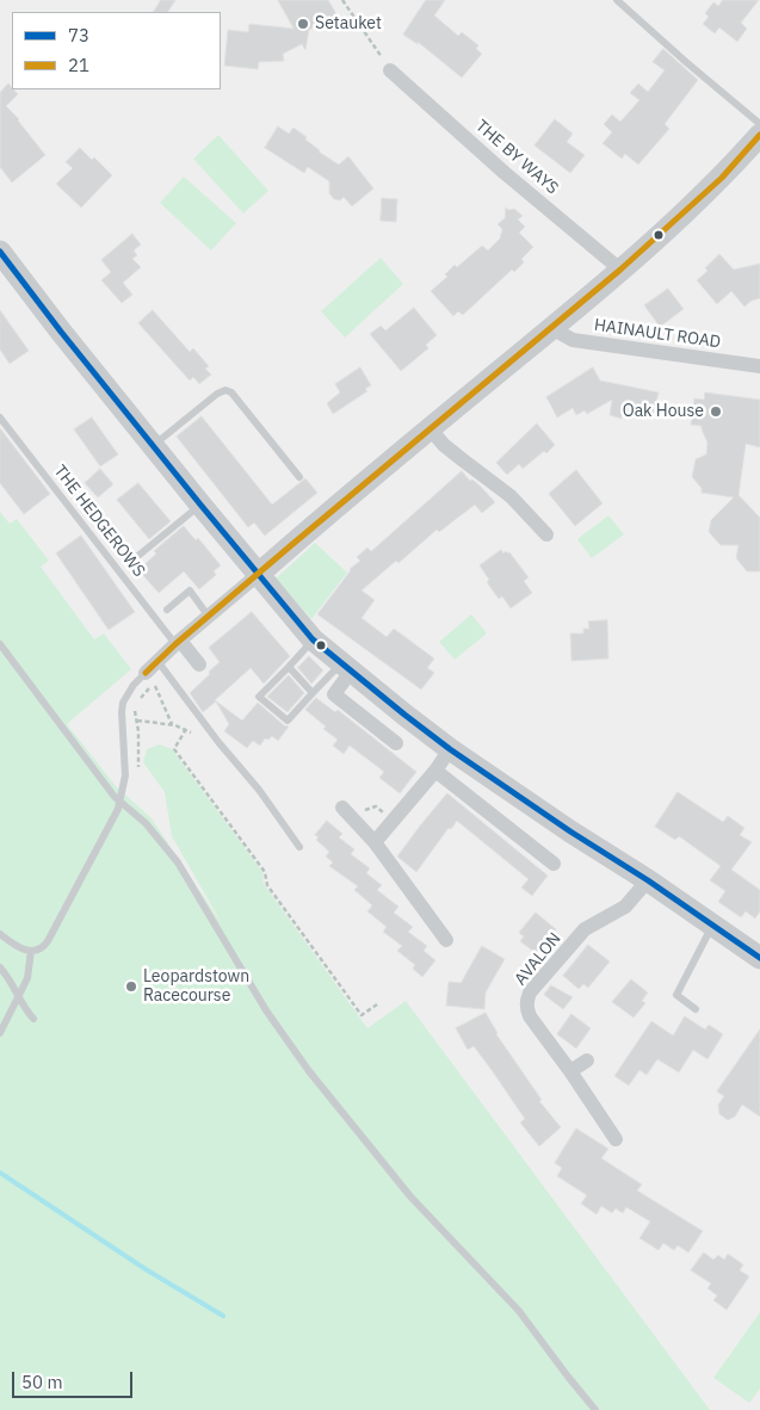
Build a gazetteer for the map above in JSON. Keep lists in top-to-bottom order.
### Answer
{
  "streets": {
    "street": ["THE BY WAYS", "HAINAULT ROAD", "AVALON"],
    "lane": ["THE HEDGEROWS"]
  },
  "places": ["Setauket", "Oak House", "Leopardstown Racecourse"],
  "lines": ["transit line 21", "transit line 73"],
  "legend": ["73", "21"],
  "scale_bar": "50 m"
}
